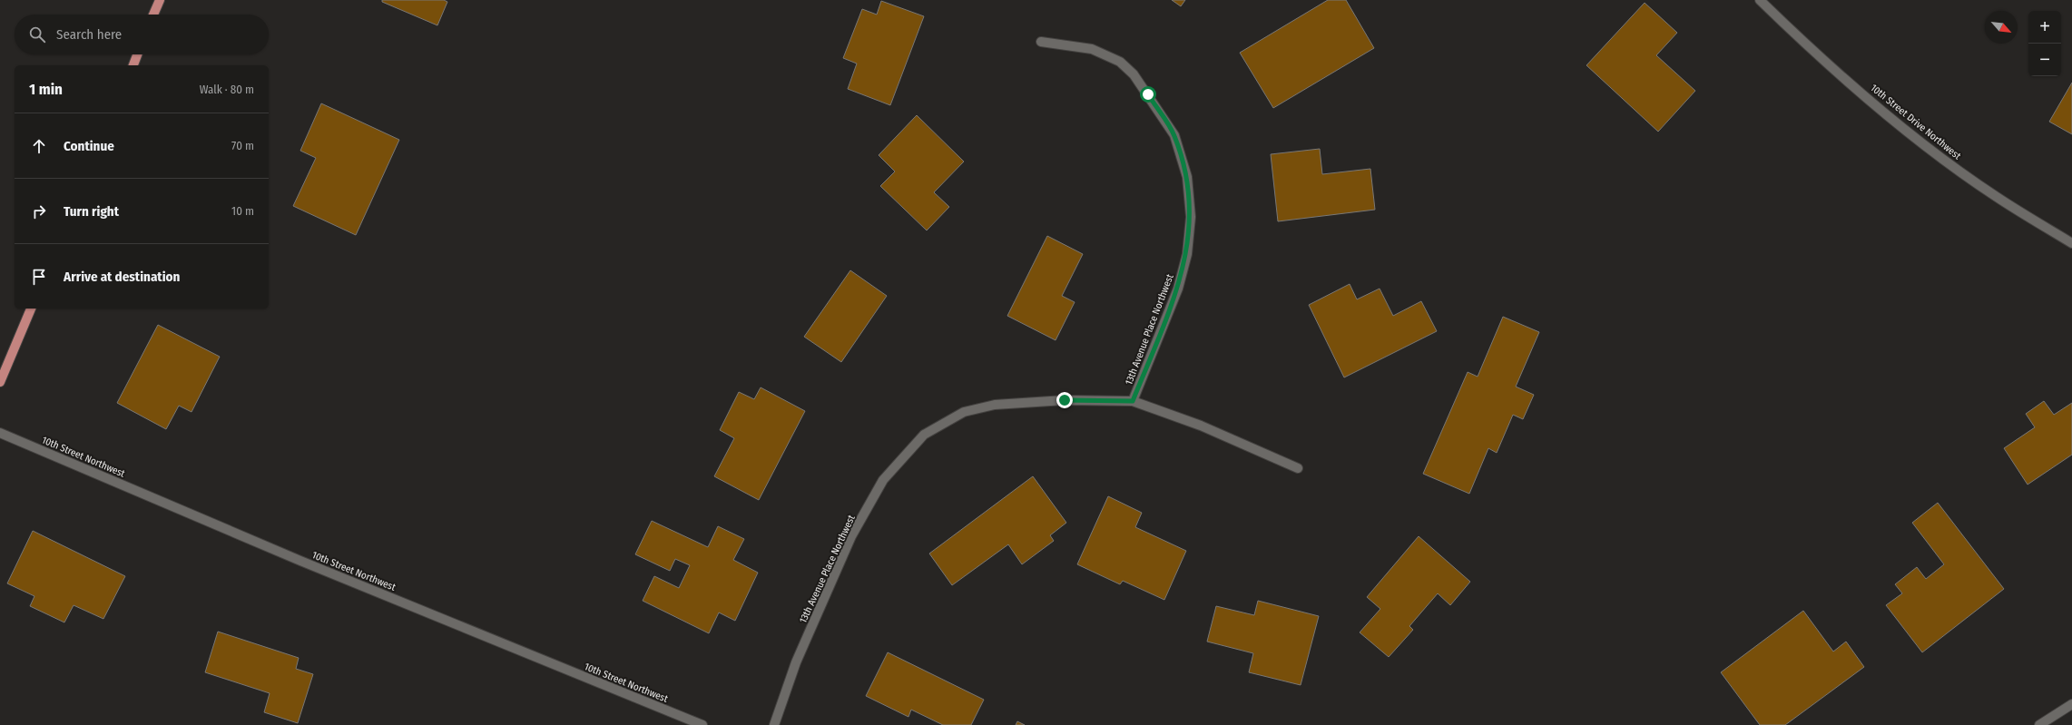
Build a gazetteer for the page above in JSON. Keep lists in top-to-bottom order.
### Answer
{
  "streets": {
    "street": ["10th Street Drive Northwest", "13th Avenue Place Northwest", "10th Street Northwest"]
  },
  "north": "bottom right",
  "page": {
    "map_buttons": ["+", "−"],
    "search": "Search here",
    "heading": ["1 min", "Walk · 80 m"],
    "list": [
      ["Continue", "70 m"],
      ["Turn right", "10 m"],
      "Arrive at destination"
    ]
  }
}
